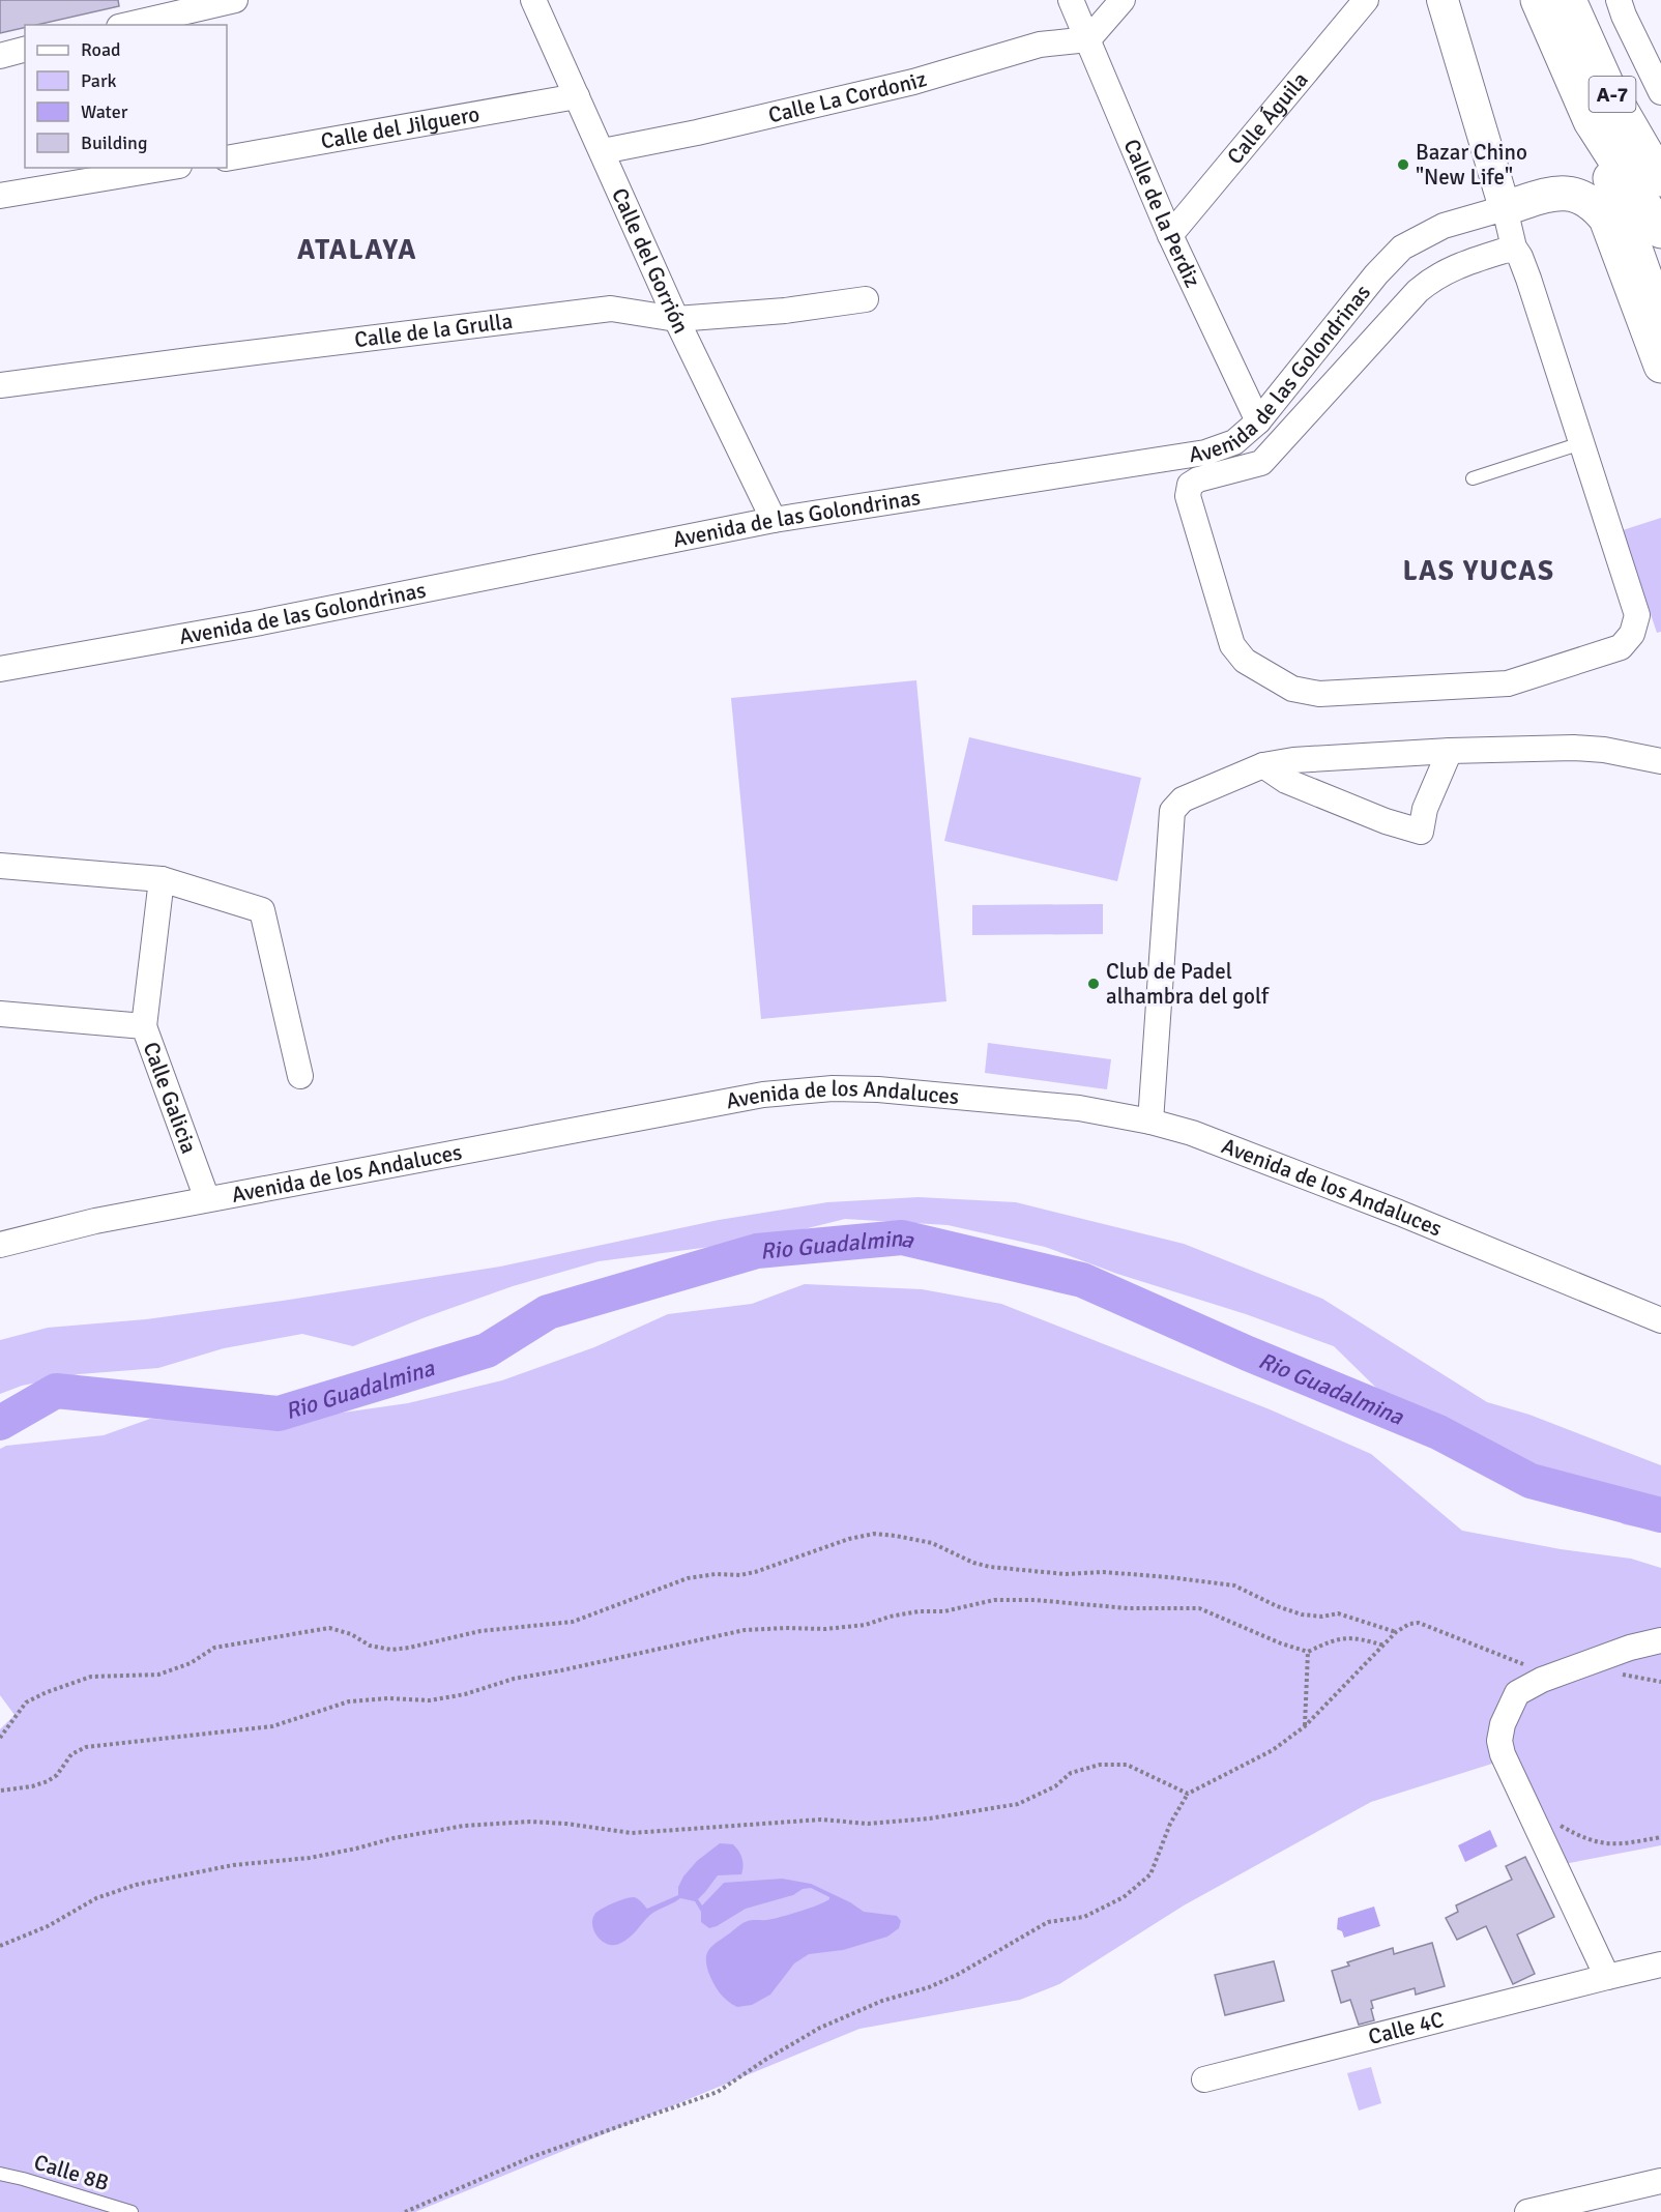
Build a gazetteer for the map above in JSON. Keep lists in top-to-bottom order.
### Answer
{
  "streets": {
    "main road": ["A-7"],
    "street": [
      "Calle La Cordoniz",
      "Calle Águila",
      "Calle del Jilguero",
      "Calle de la Perdiz",
      "Calle del Gorrión",
      "Calle de la Grulla",
      "Avenida de las Golondrinas",
      "Calle Galicia",
      "Avenida de los Andaluces",
      "Calle 4C"
    ],
    "lane": ["Calle 8B"]
  },
  "crossings": [
    ["Calle La Cordoniz", "Calle de la Perdiz"],
    ["Calle La Cordoniz", "Calle del Gorrión"],
    ["Calle Águila", "Calle de la Perdiz"],
    ["Calle del Jilguero", "Calle del Gorrión"],
    ["Calle de la Perdiz", "Avenida de las Golondrinas"],
    ["Calle del Gorrión", "Calle de la Grulla"],
    ["Calle del Gorrión", "Avenida de las Golondrinas"],
    ["Calle Galicia", "Avenida de los Andaluces"]
  ],
  "districts": ["ATALAYA", "LAS YUCAS"],
  "water": ["Rio Guadalmina"],
  "places": ["Bazar Chino \"New Life\"", "Club de Padel alhambra del golf"],
  "legend": [
    "Road",
    "Park",
    "Water",
    "Building"
  ]
}
